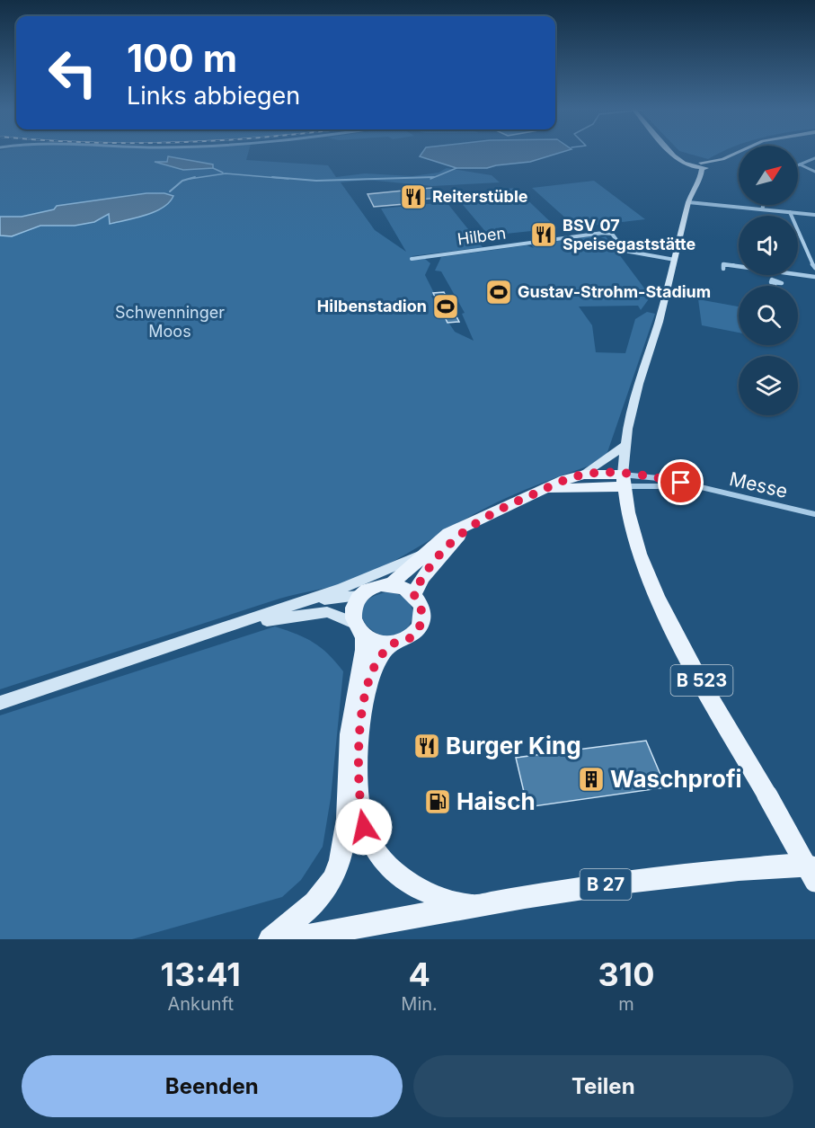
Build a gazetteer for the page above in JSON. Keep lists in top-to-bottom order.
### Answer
{
  "streets": {
    "main road": ["B 523", "B 27"],
    "street": ["Hilben", "Messe"]
  },
  "crossings": [
    ["Messe", "B 523"]
  ],
  "parks": ["Schwenninger Moos"],
  "places": {
    "restaurant": ["Reiterstüble", "BSV 07 Speisegaststätte", "Burger King"],
    "sports": ["Gustav-Strohm-Stadium", "Hilbenstadion"],
    "building": ["Waschprofi"],
    "fuel station": ["Haisch"]
  },
  "north": "top right",
  "page": {
    "turn": ["100 m", "Links abbiegen"],
    "eta": [
      "13:41",
      "Ankunft",
      "4",
      "Min.",
      "310",
      "m"
    ],
    "buttons": ["Beenden", "Teilen"]
  }
}
